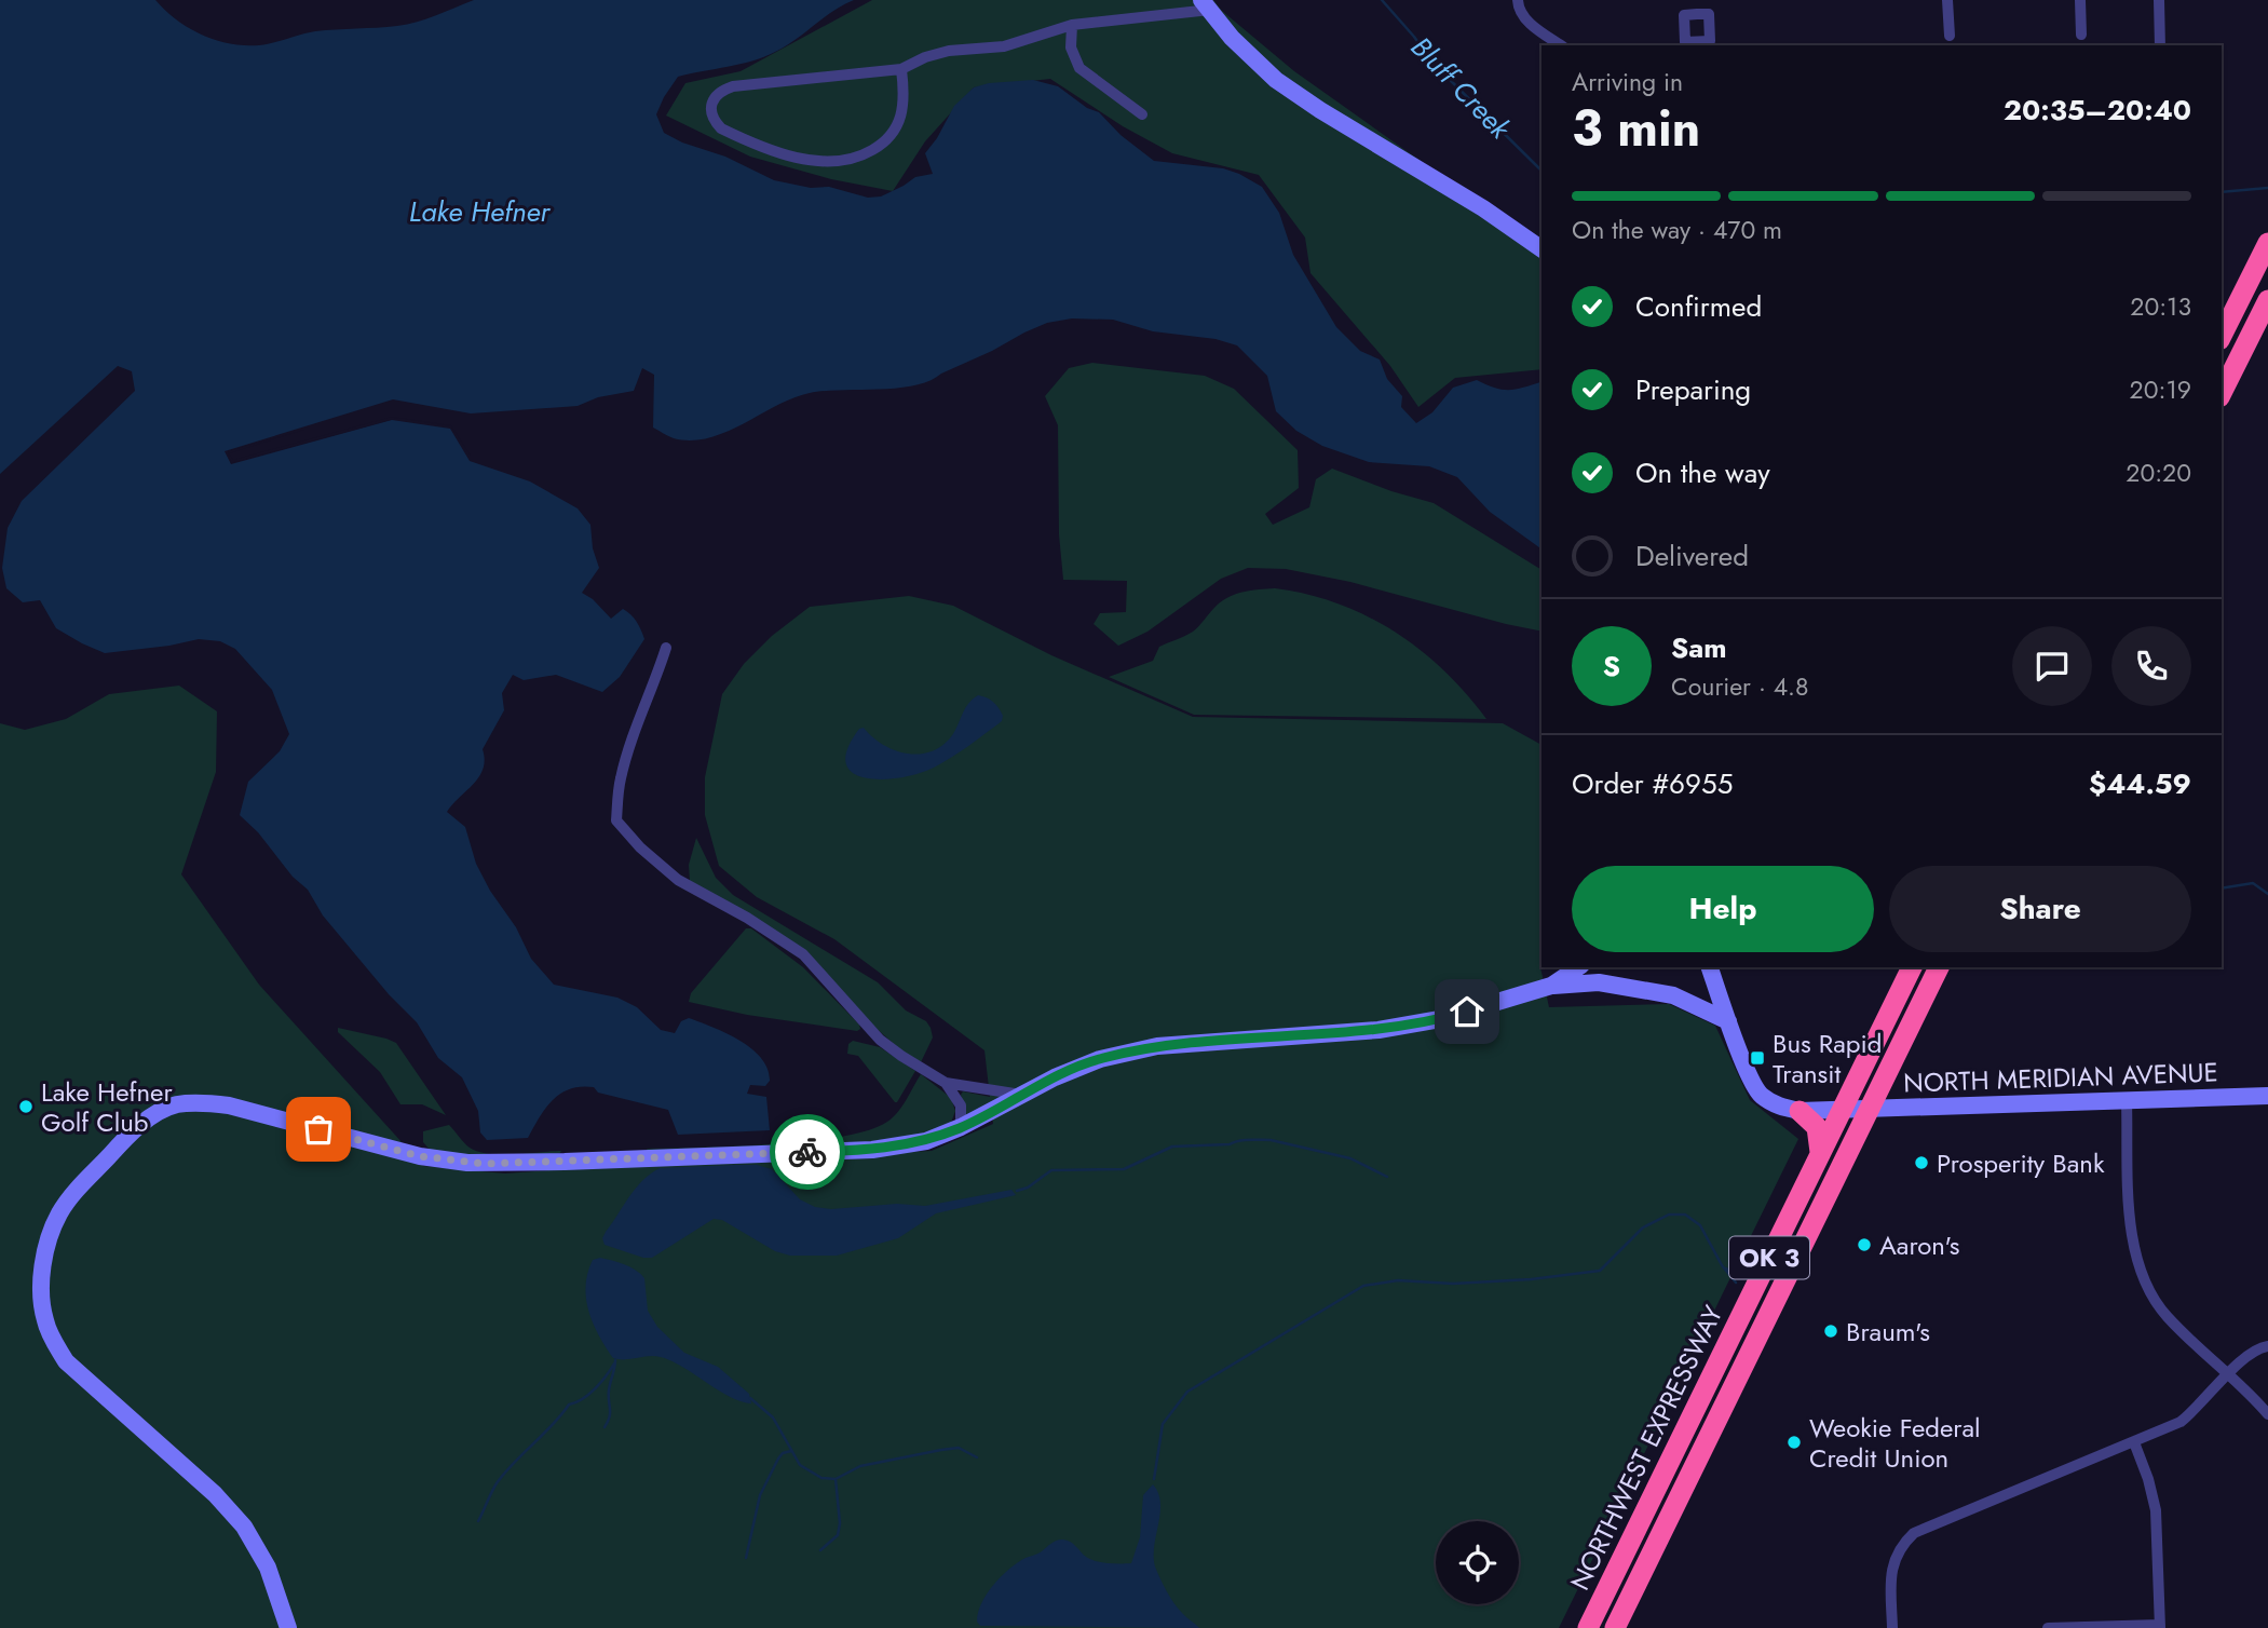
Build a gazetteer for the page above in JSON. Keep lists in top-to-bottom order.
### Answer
{
  "streets": {
    "highway": ["OK 3", "NORTHWEST EXPRESSWAY"],
    "street": ["NORTH MERIDIAN AVENUE"]
  },
  "crossings": [
    ["NORTH MERIDIAN AVENUE", "NORTHWEST EXPRESSWAY"]
  ],
  "water": ["Bluff Creek", "Lake Hefner"],
  "places": {
    "transit": ["Bus Rapid Transit"],
    "other": [
      "Lake Hefner Golf Club",
      "Prosperity Bank",
      "Aaron's",
      "Braum's",
      "Weokie Federal Credit Union"
    ]
  },
  "page": {
    "heading": ["3 min", "Arriving in", "20:35–20:40"],
    "panel": [
      "Sam",
      "Courier · 4.8",
      "Order #6955",
      "$44.59"
    ],
    "bar": "On the way · 470 m",
    "list": [
      ["Confirmed", "20:13"],
      ["Preparing", "20:19"],
      ["On the way", "20:20"],
      "Delivered"
    ],
    "round": "S",
    "buttons": ["Help", "Share"]
  }
}
